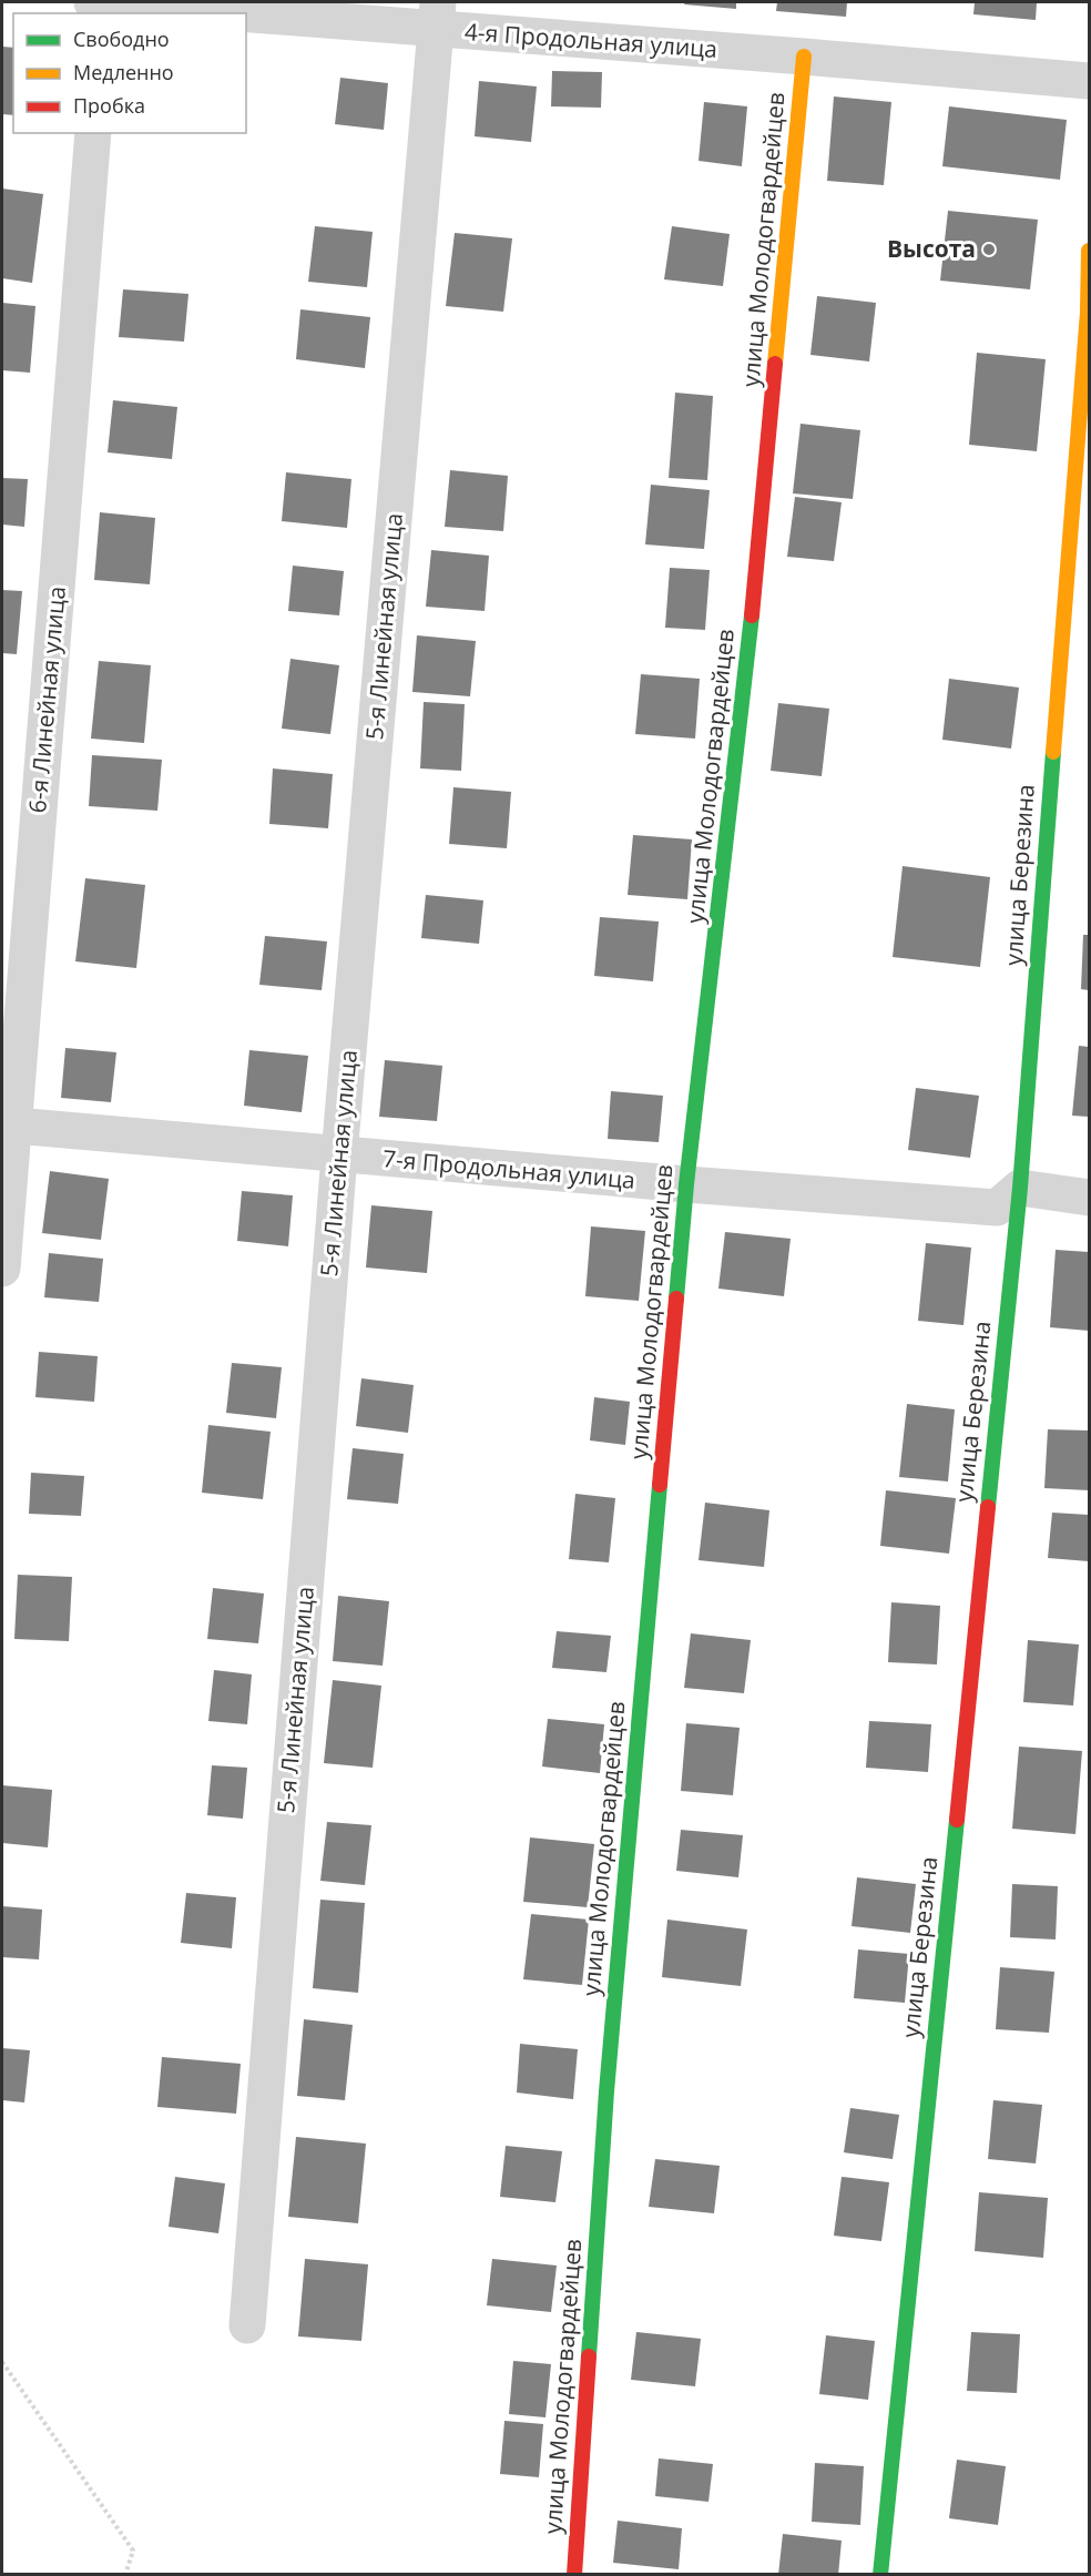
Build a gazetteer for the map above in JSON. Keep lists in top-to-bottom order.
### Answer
{
  "streets": {
    "street": [
      "4-я Продольная улица",
      "улица Молодогвардейцев",
      "5-я Линейная улица",
      "6-я Линейная улица",
      "улица Березина",
      "7-я Продольная улица"
    ]
  },
  "crossings": [
    ["4-я Продольная улица", "улица Молодогвардейцев"],
    ["4-я Продольная улица", "5-я Линейная улица"],
    ["улица Молодогвардейцев", "7-я Продольная улица"],
    ["5-я Линейная улица", "7-я Продольная улица"],
    ["6-я Линейная улица", "7-я Продольная улица"],
    ["улица Березина", "7-я Продольная улица"]
  ],
  "places": ["Высота"],
  "legend": ["Свободно", "Медленно", "Пробка"]
}
